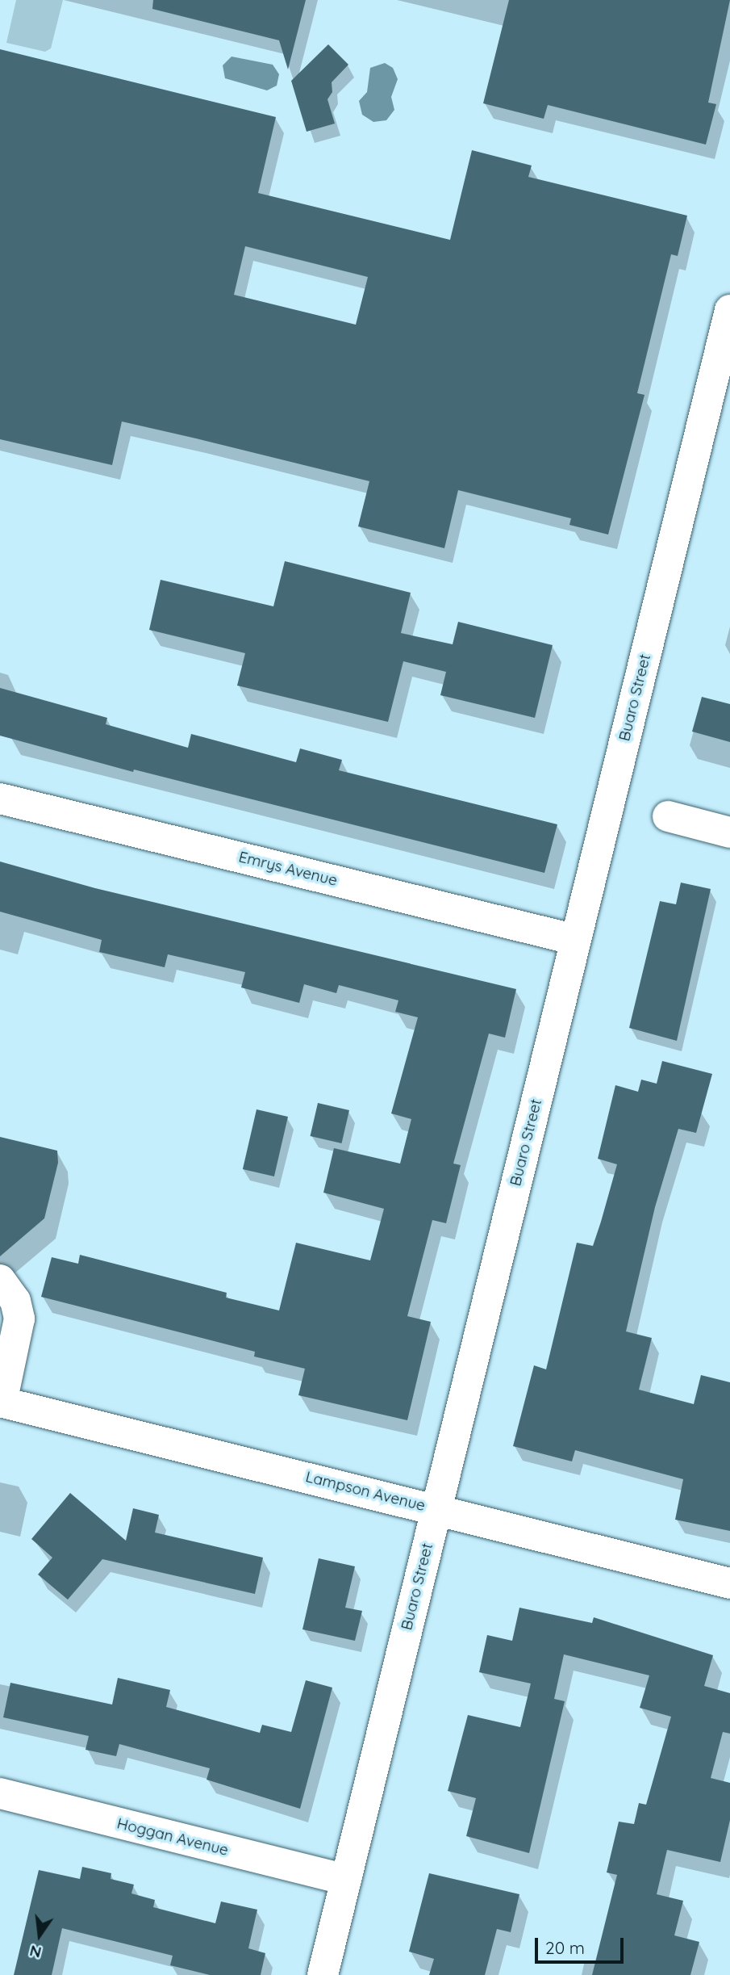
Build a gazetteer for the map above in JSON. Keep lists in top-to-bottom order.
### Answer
{
  "streets": {
    "street": [
      "Buaro Street",
      "Emrys Avenue",
      "Lampson Avenue",
      "Hoggan Avenue"
    ]
  },
  "crossings": [
    ["Buaro Street", "Emrys Avenue"],
    ["Buaro Street", "Lampson Avenue"],
    ["Buaro Street", "Hoggan Avenue"]
  ],
  "scale_bar": "20 m",
  "north": "bottom"
}
